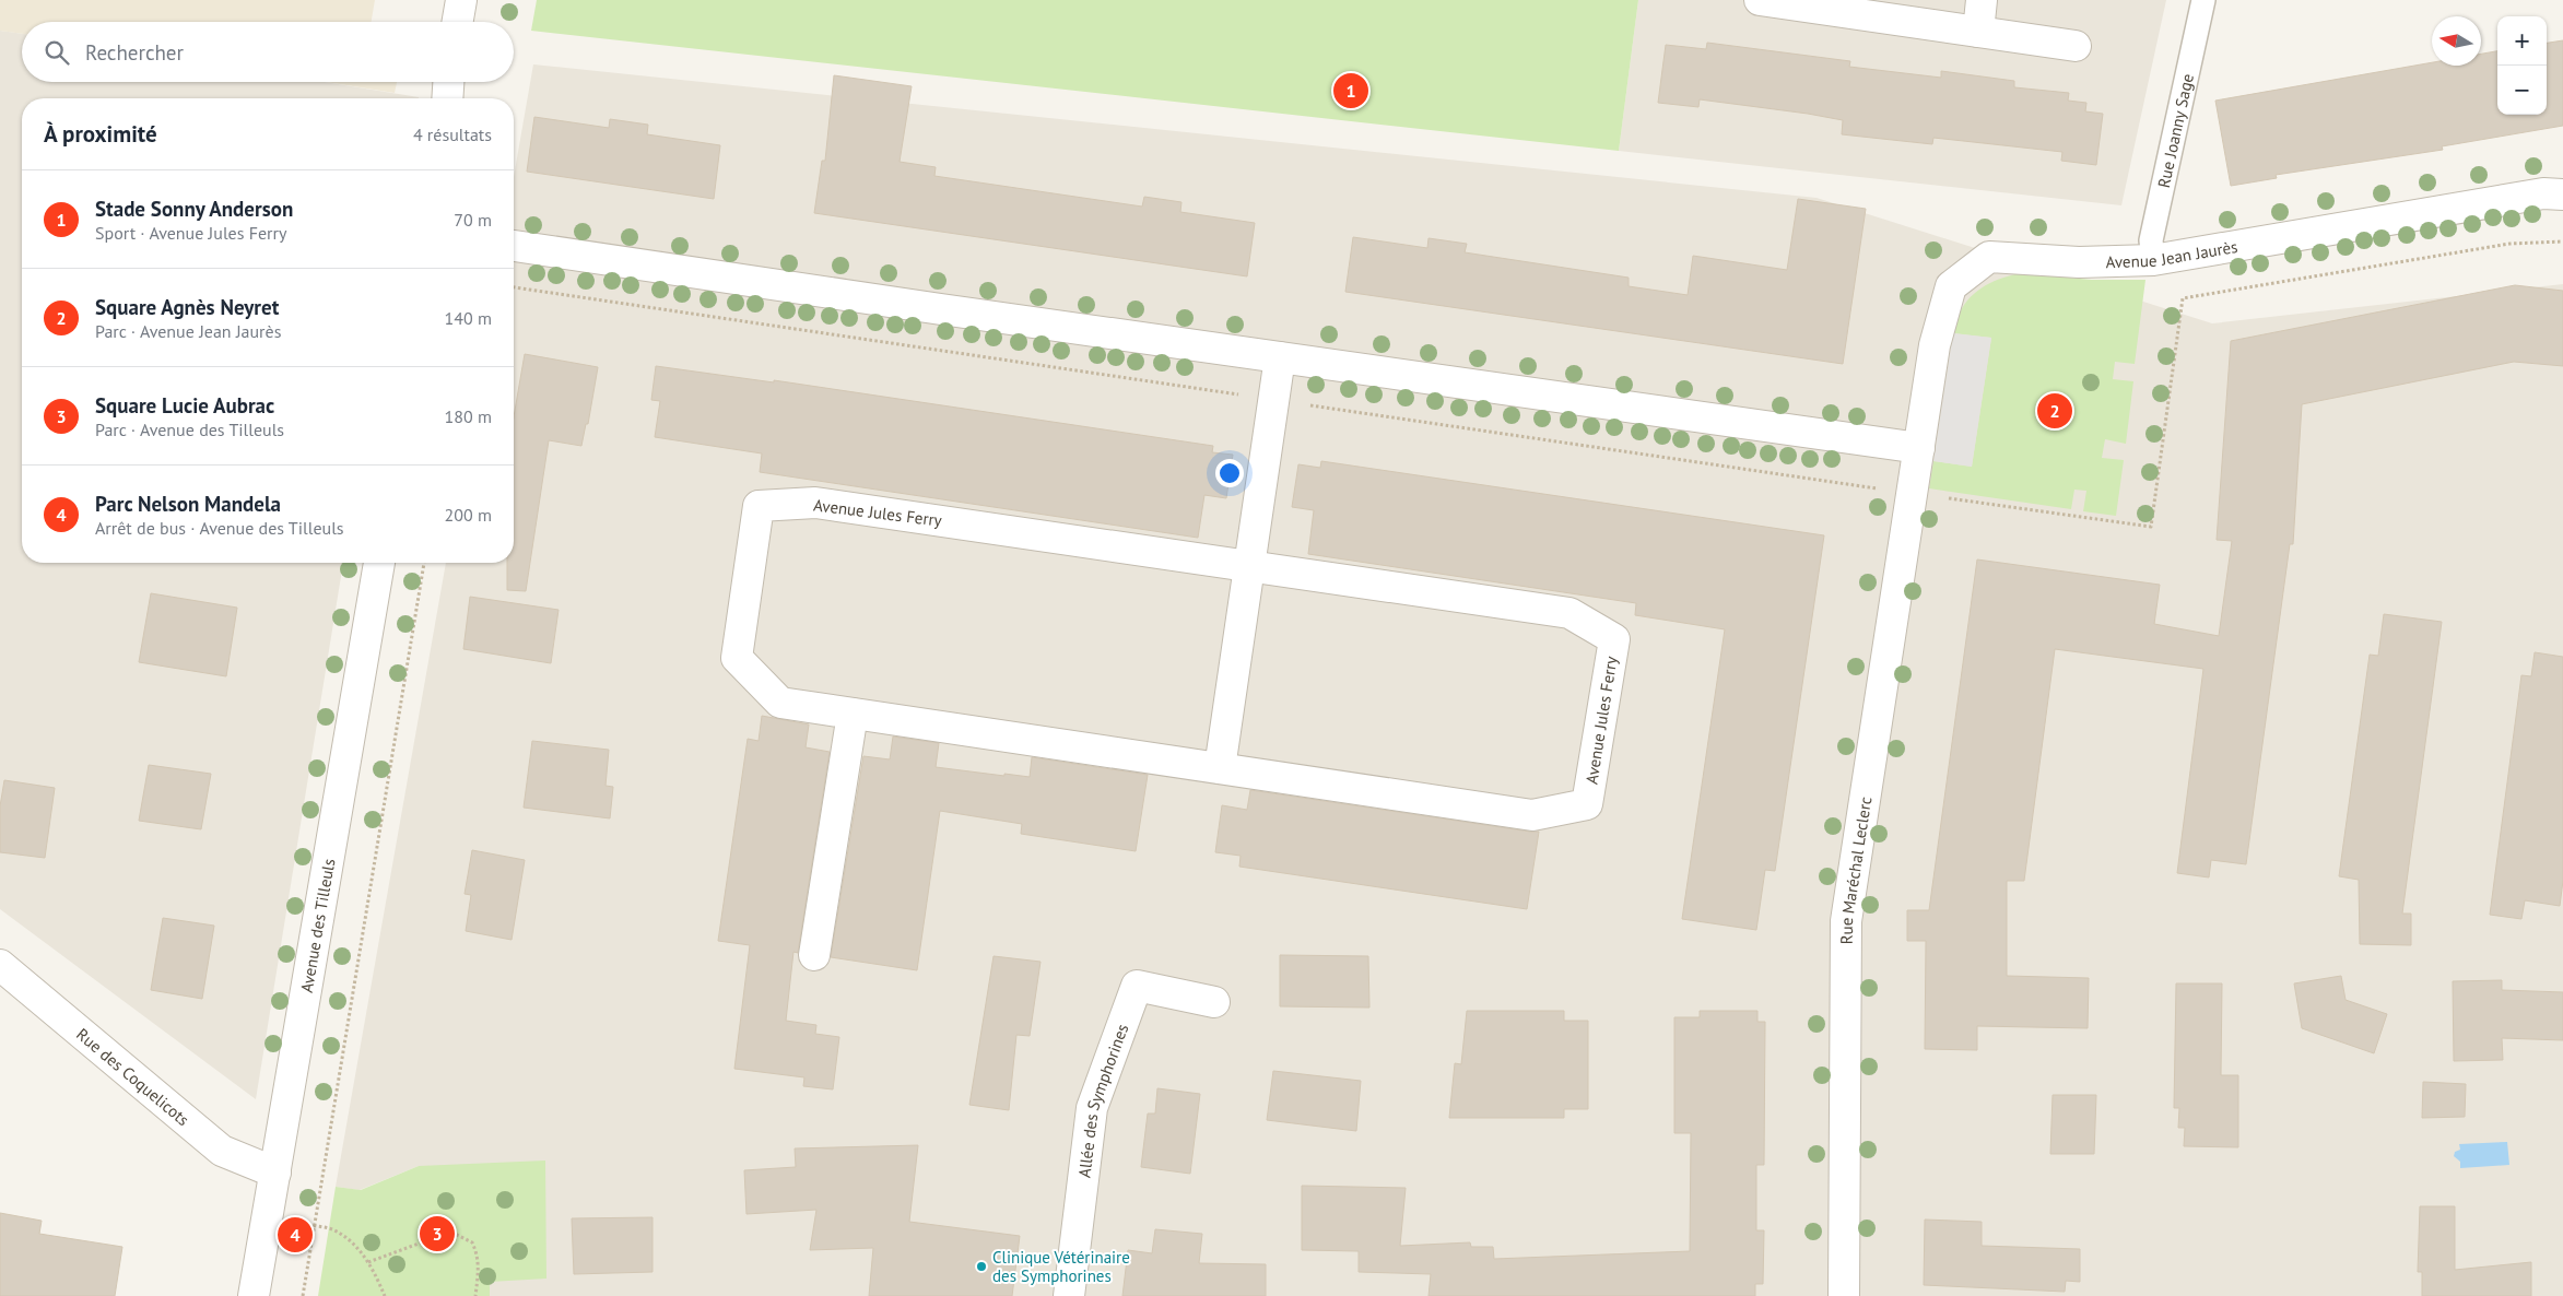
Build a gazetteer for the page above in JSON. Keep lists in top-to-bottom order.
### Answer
{
  "streets": {
    "street": [
      "Avenue Jean Jaurès",
      "Avenue Jules Ferry",
      "Rue Maréchal Leclerc",
      "Avenue des Tilleuls",
      "Rue des Coquelicots",
      "Allée des Symphorines"
    ],
    "lane": ["Rue Joanny Sage"]
  },
  "crossings": [
    ["Rue Joanny Sage", "Avenue Jean Jaurès"],
    ["Avenue Jean Jaurès", "Rue Maréchal Leclerc"],
    ["Avenue des Tilleuls", "Rue des Coquelicots"]
  ],
  "places": ["Clinique Vétérinaire des Symphorines"],
  "north": "left",
  "page": {
    "map_buttons": ["+", "−"],
    "search": "Rechercher",
    "pins": [
      "1",
      "2",
      "3",
      "4"
    ],
    "heading": ["À proximité", "4 résultats"],
    "list": [
      {
        "mark": "1",
        "name": "Stade Sonny Anderson",
        "note": "Sport · Avenue Jules Ferry",
        "value": "70 m"
      },
      {
        "mark": "2",
        "name": "Square Agnès Neyret",
        "note": "Parc · Avenue Jean Jaurès",
        "value": "140 m"
      },
      {
        "mark": "3",
        "name": "Square Lucie Aubrac",
        "note": "Parc · Avenue des Tilleuls",
        "value": "180 m"
      },
      {
        "mark": "4",
        "name": "Parc Nelson Mandela",
        "note": "Arrêt de bus · Avenue des Tilleuls",
        "value": "200 m"
      }
    ]
  }
}
